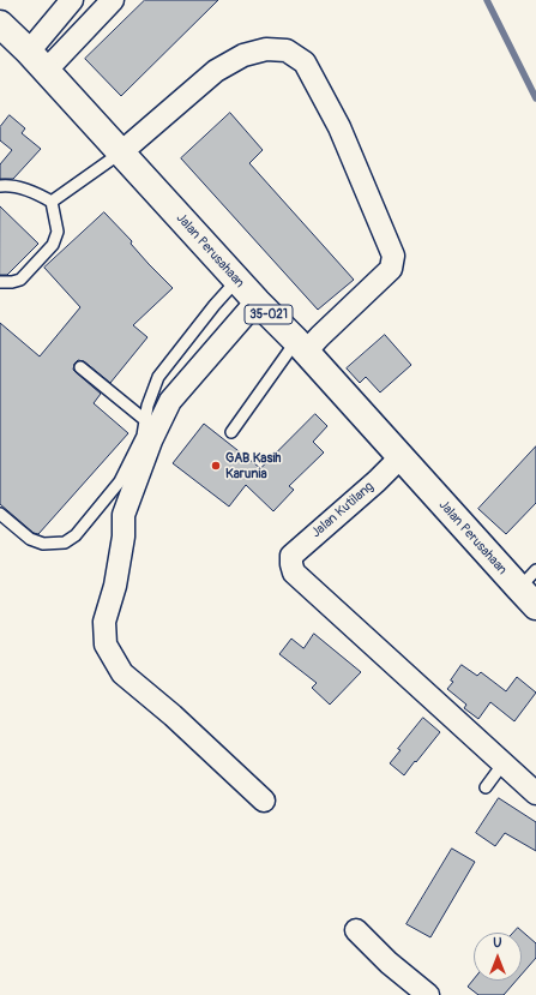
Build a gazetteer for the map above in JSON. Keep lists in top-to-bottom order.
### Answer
{
  "streets": {
    "main road": ["Jalan Perusahaan", "35-021"],
    "street": ["Jalan Kutilang"]
  },
  "crossings": [
    ["Jalan Perusahaan", "Jalan Kutilang"]
  ],
  "places": ["GAB Kasih Karunia"],
  "north": "top"
}
